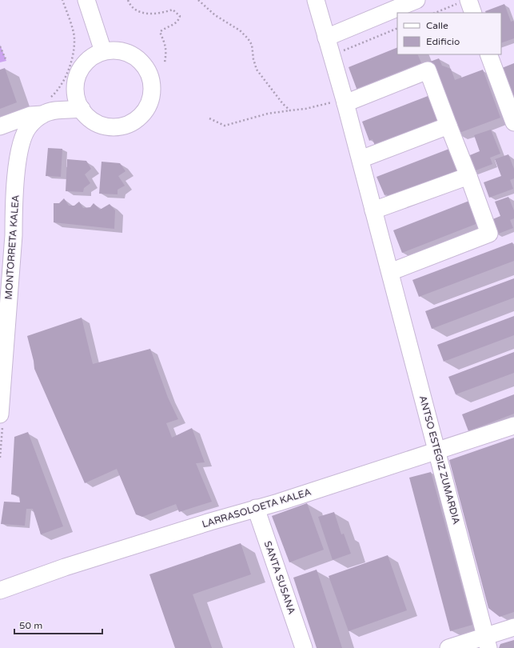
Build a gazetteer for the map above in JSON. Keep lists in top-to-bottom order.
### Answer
{
  "streets": {
    "street": [
      "MONTORRETA KALEA",
      "ANTSO ESTEGIZ ZUMARDIA",
      "LARRASOLOETA KALEA",
      "SANTA SUSANA"
    ]
  },
  "crossings": [
    ["ANTSO ESTEGIZ ZUMARDIA", "LARRASOLOETA KALEA"],
    ["LARRASOLOETA KALEA", "SANTA SUSANA"]
  ],
  "legend": ["Calle", "Edificio"],
  "scale_bar": "50 m"
}
